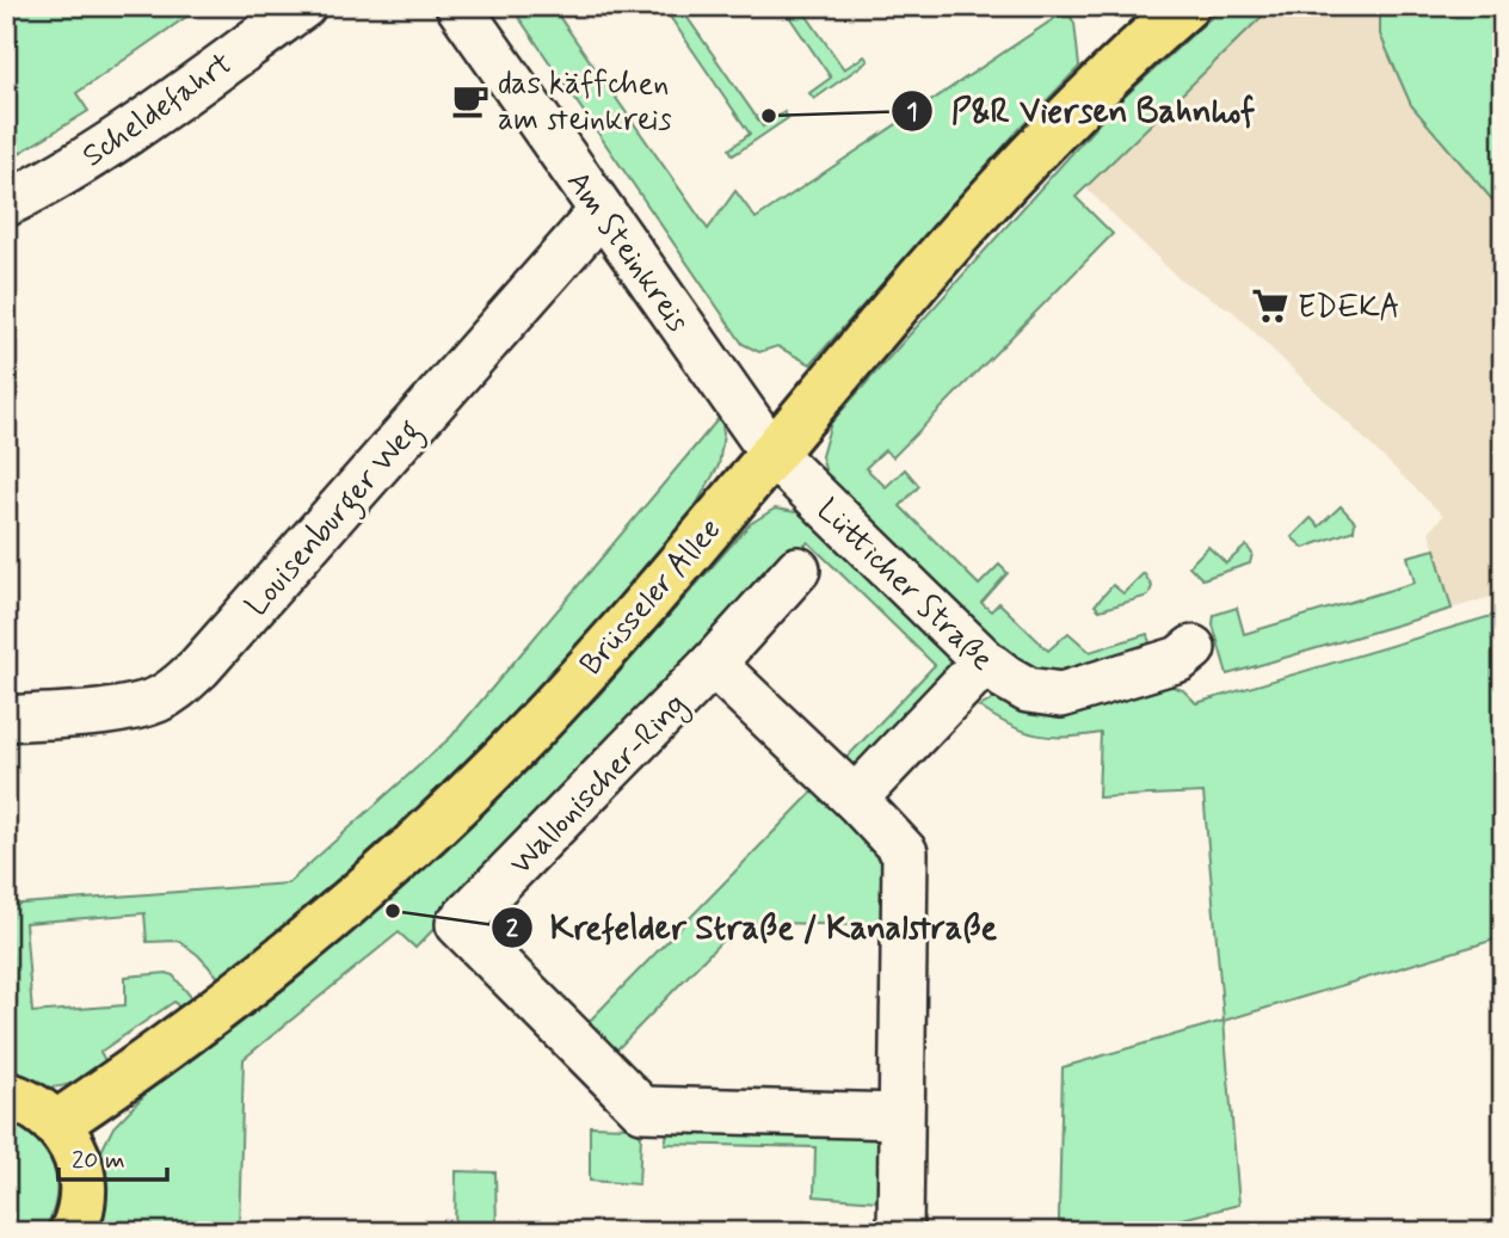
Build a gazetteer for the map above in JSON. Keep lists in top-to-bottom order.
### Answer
{
  "streets": {
    "main road": ["Brüsseler Allee"],
    "street": [
      "Scheldefahrt",
      "Am Steinkreis",
      "Louisenburger Weg",
      "Lütticher Straße",
      "Wallonischer-Ring"
    ]
  },
  "crossings": [
    ["Am Steinkreis", "Louisenburger Weg"],
    ["Am Steinkreis", "Lütticher Straße"],
    ["Am Steinkreis", "Brüsseler Allee"],
    ["Lütticher Straße", "Brüsseler Allee"]
  ],
  "places": {
    "cafe": ["das käffchen am steinkreis"],
    "other": ["P&R Viersen Bahnhof", "Krefelder Straße / Kanalstraße"],
    "supermarket": ["EDEKA"]
  },
  "scale_bar": "20 m"
}
